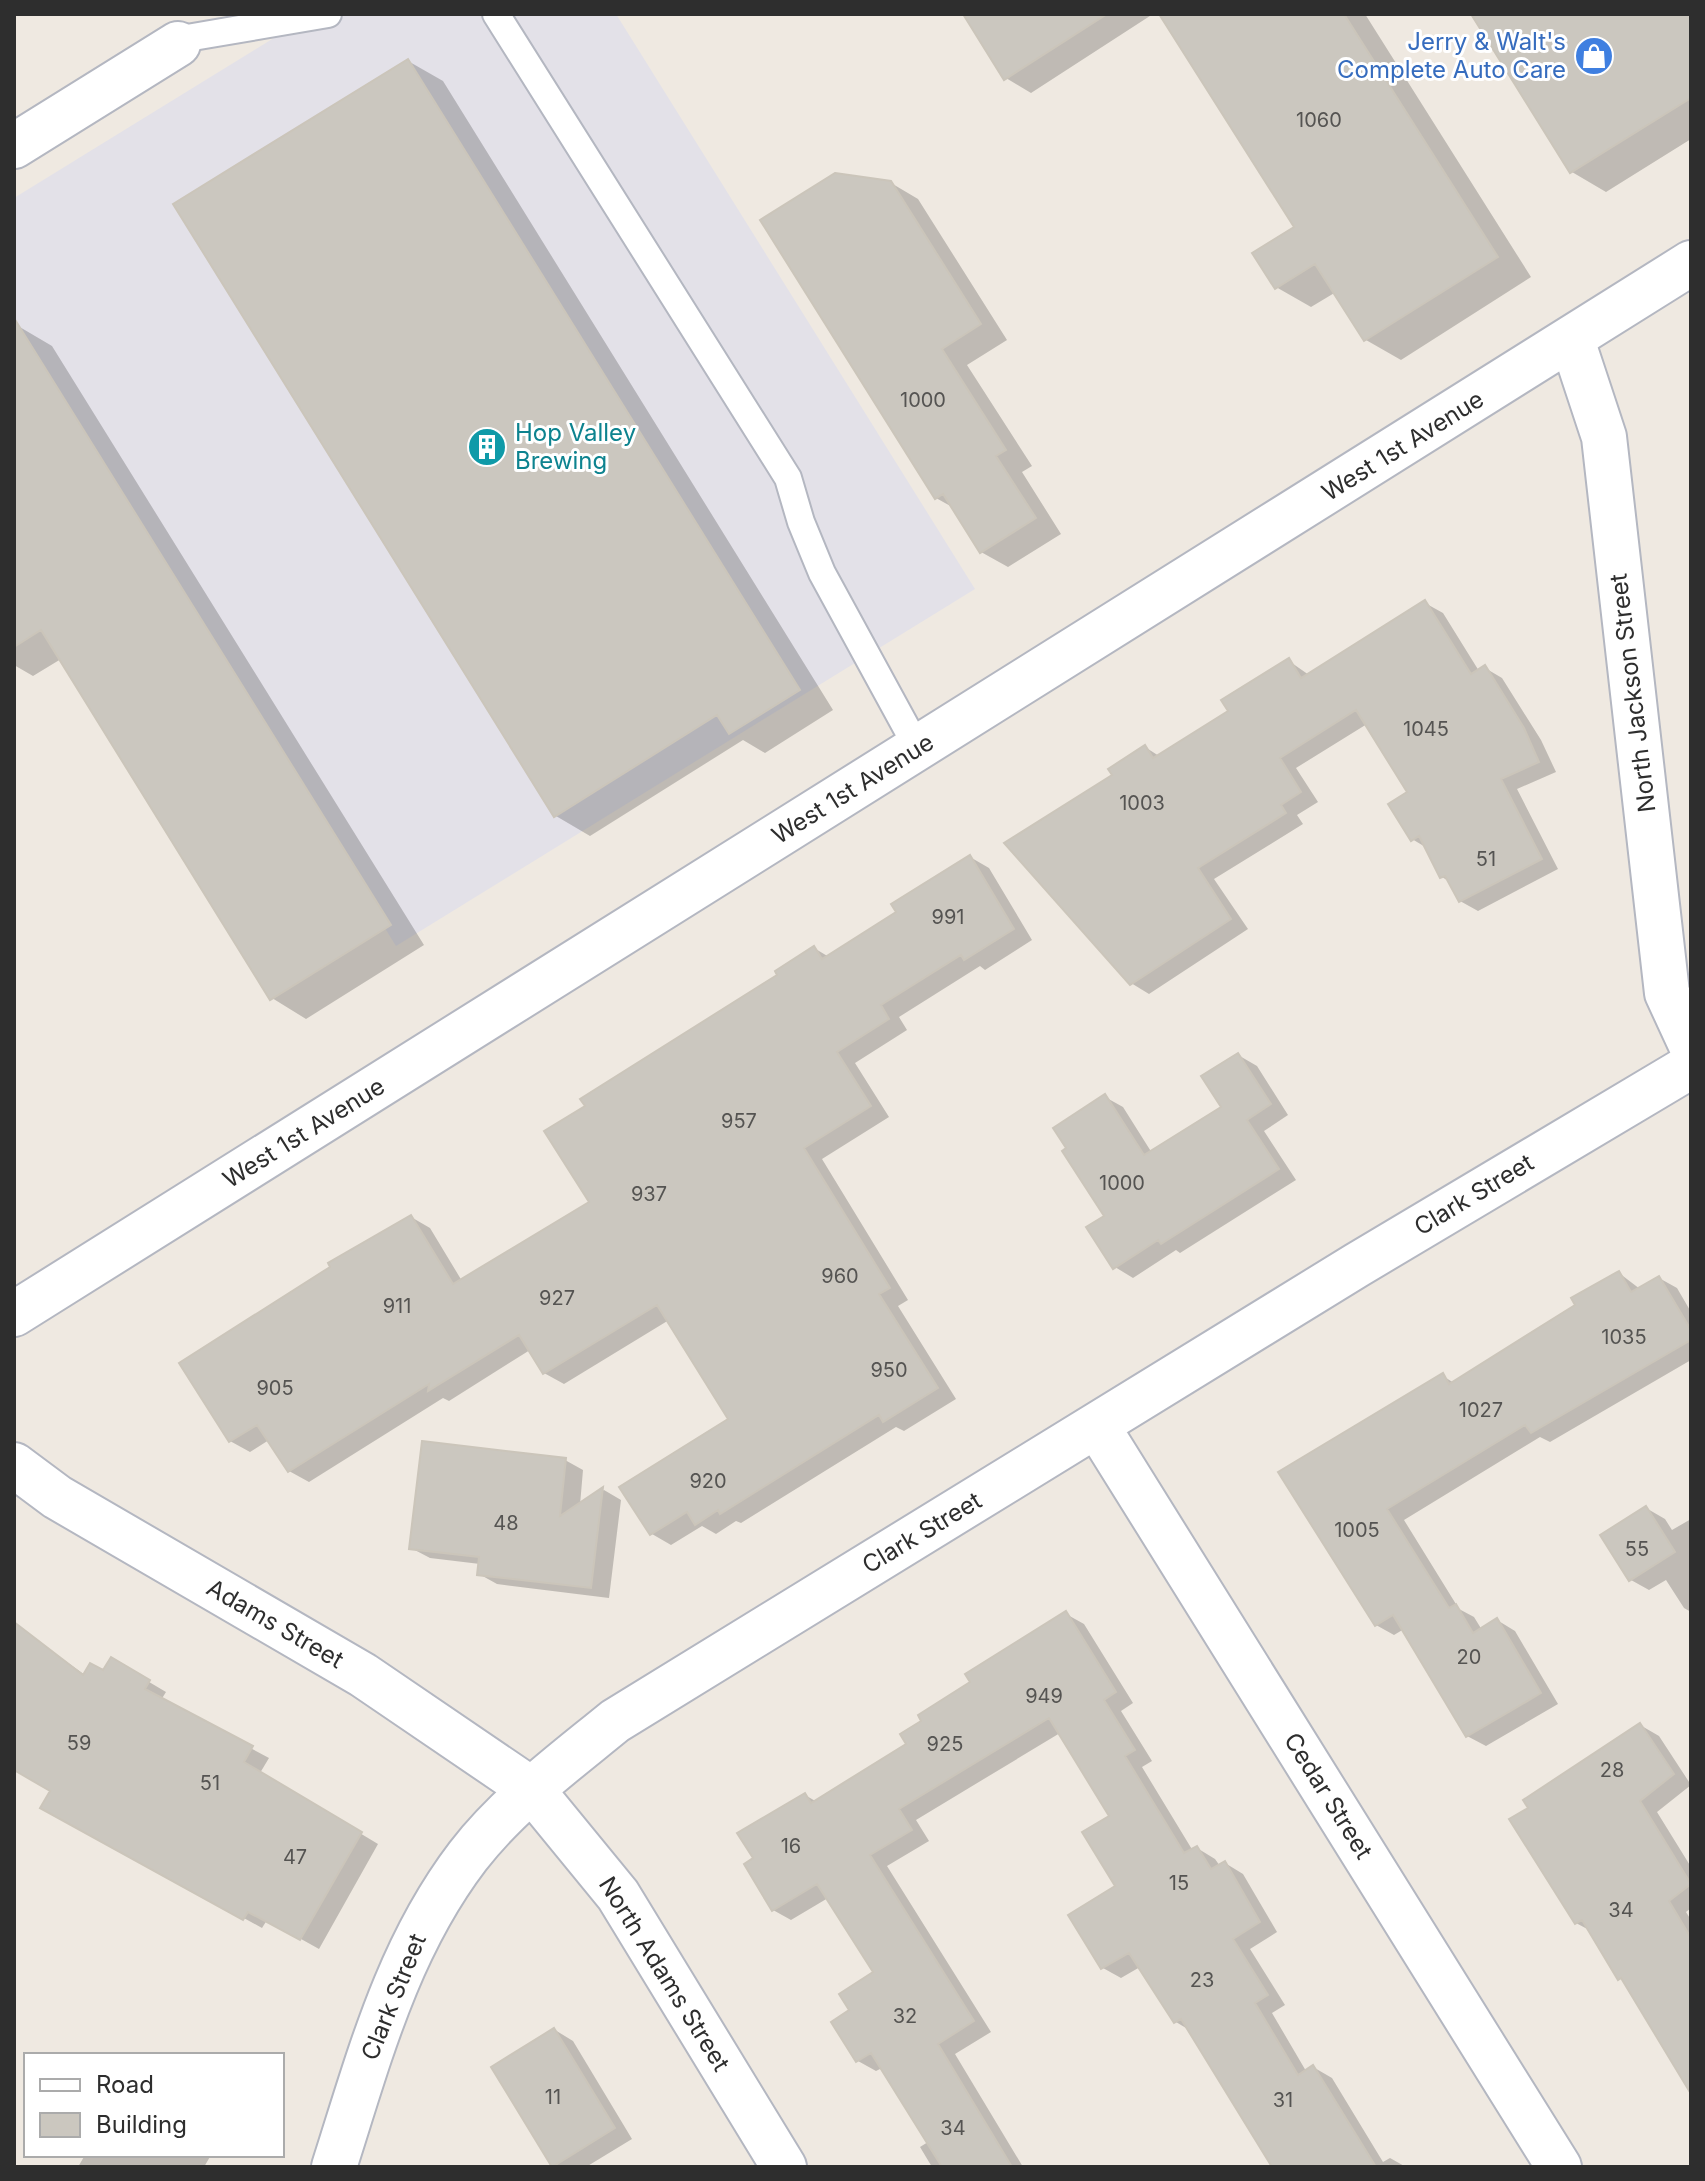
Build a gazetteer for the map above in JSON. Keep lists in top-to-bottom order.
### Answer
{
  "streets": {
    "street": [
      "West 1st Avenue",
      "North Jackson Street",
      "Clark Street",
      "Adams Street",
      "Cedar Street",
      "North Adams Street"
    ]
  },
  "crossings": [
    ["West 1st Avenue", "North Jackson Street"],
    ["Clark Street", "Adams Street"],
    ["Clark Street", "Cedar Street"],
    ["Clark Street", "North Adams Street"],
    ["Adams Street", "North Adams Street"]
  ],
  "places": {
    "shop": ["Jerry & Walt's Complete Auto Care"],
    "building": ["Hop Valley Brewing"]
  },
  "house_numbers": [
    "1060",
    "1000",
    "1045",
    "1003",
    "51",
    "991",
    "957",
    "1000",
    "937",
    "960",
    "927",
    "911",
    "1035",
    "950",
    "905",
    "1027",
    "920",
    "48",
    "1005",
    "55",
    "20",
    "949",
    "59",
    "925",
    "28",
    "51",
    "16",
    "47",
    "15",
    "34",
    "23",
    "32",
    "11",
    "31",
    "34"
  ],
  "legend": ["Road", "Building"]
}
